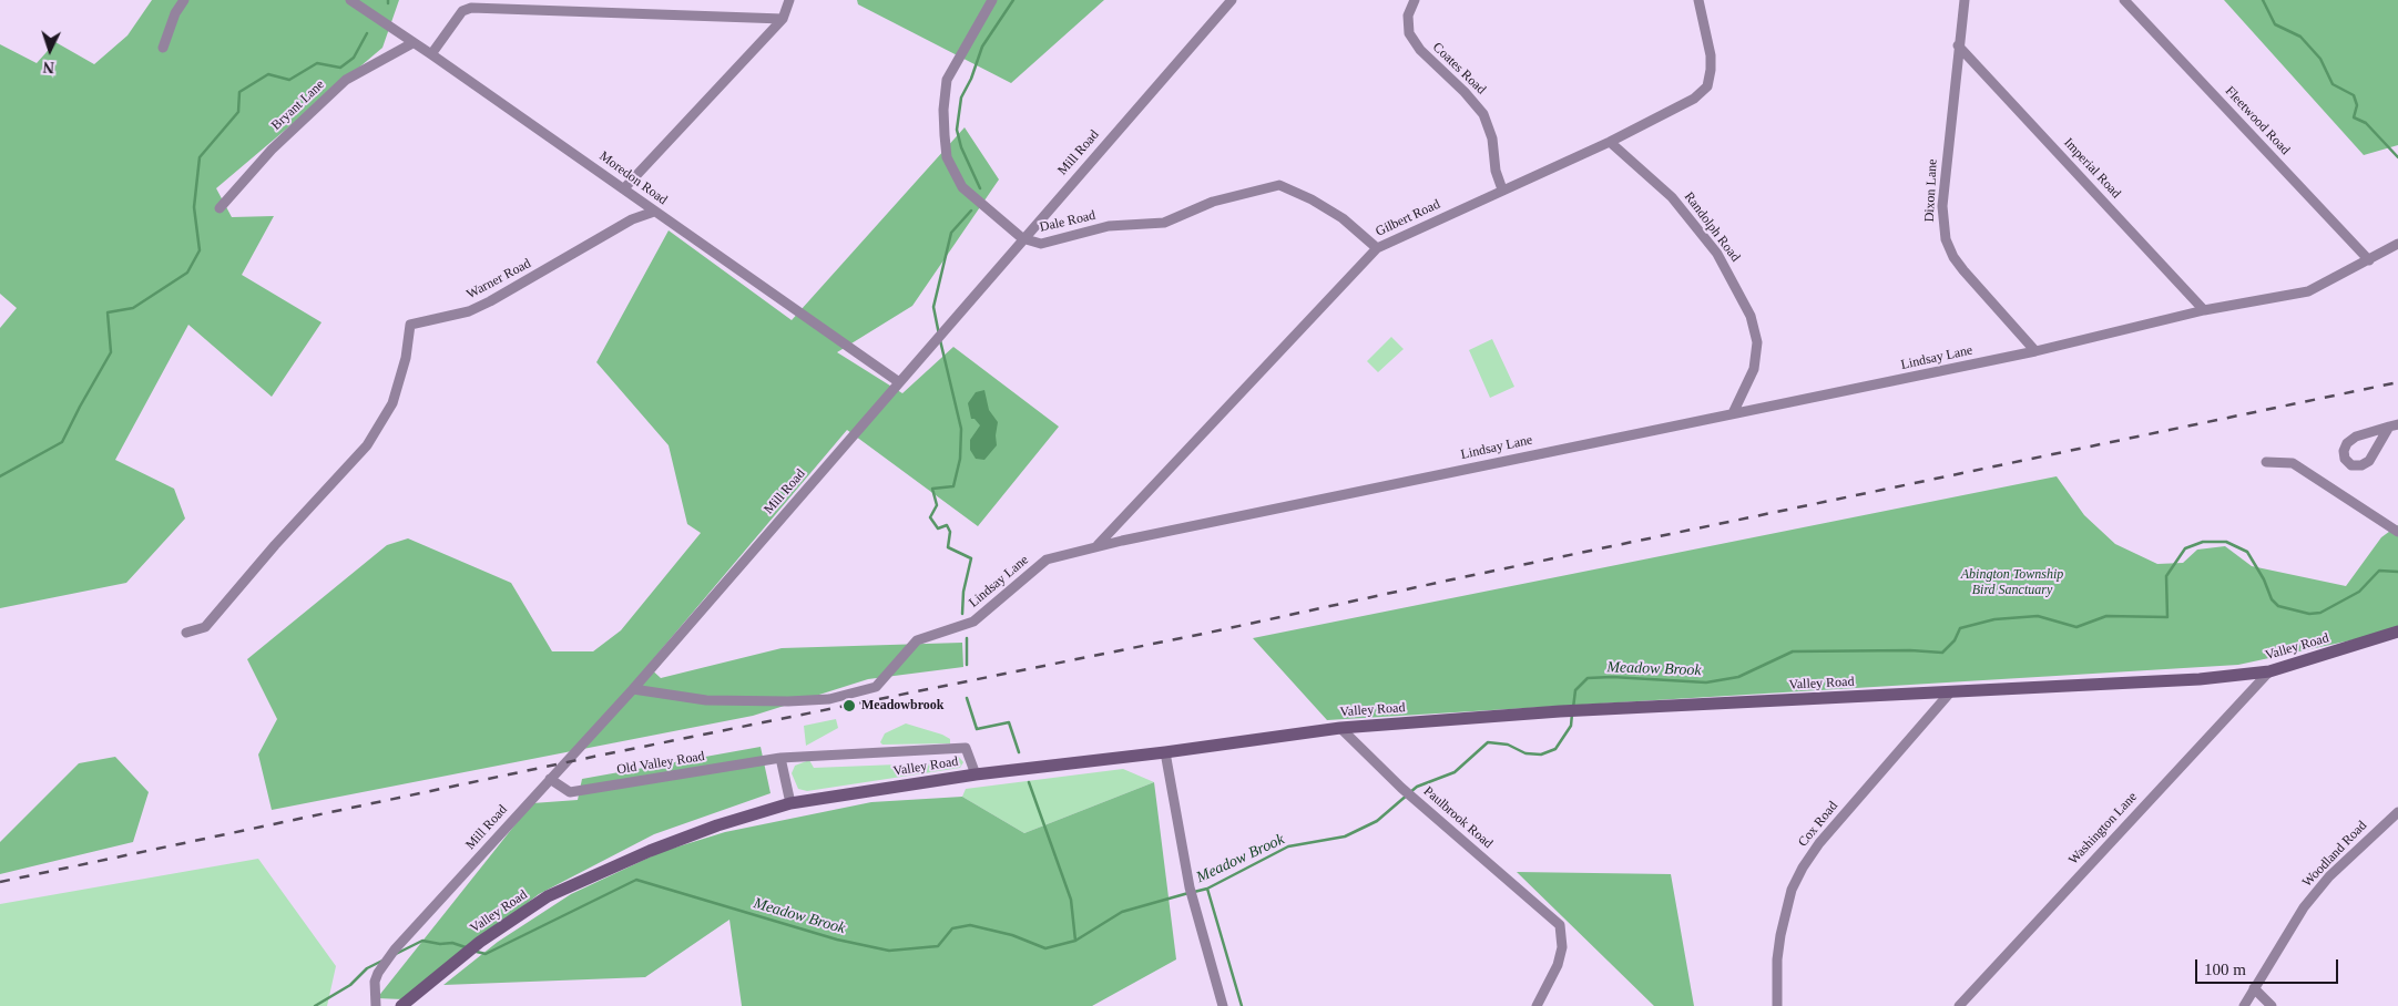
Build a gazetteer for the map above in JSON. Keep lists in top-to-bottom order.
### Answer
{
  "streets": {
    "main road": ["Valley Road"],
    "street": [
      "Coates Road",
      "Bryant Lane",
      "Fleetwood Road",
      "Mill Road",
      "Imperial Road",
      "Moredon Road",
      "Dixon Lane",
      "Gilbert Road",
      "Dale Road",
      "Randolph Road",
      "Warner Road",
      "Lindsay Lane",
      "Old Valley Road",
      "Paulbrook Road",
      "Cox Road",
      "Washington Lane",
      "Woodland Road"
    ]
  },
  "crossings": [
    ["Coates Road", "Gilbert Road"],
    ["Bryant Lane", "Moredon Road"],
    ["Fleetwood Road", "Lindsay Lane"],
    ["Mill Road", "Moredon Road"],
    ["Mill Road", "Dale Road"],
    ["Mill Road", "Lindsay Lane"],
    ["Mill Road", "Old Valley Road"],
    ["Imperial Road", "Dixon Lane"],
    ["Imperial Road", "Lindsay Lane"],
    ["Moredon Road", "Warner Road"],
    ["Dixon Lane", "Lindsay Lane"],
    ["Gilbert Road", "Dale Road"],
    ["Gilbert Road", "Randolph Road"],
    ["Gilbert Road", "Lindsay Lane"],
    ["Randolph Road", "Lindsay Lane"],
    ["Valley Road", "Old Valley Road"],
    ["Valley Road", "Paulbrook Road"],
    ["Valley Road", "Cox Road"],
    ["Valley Road", "Washington Lane"]
  ],
  "water": ["Meadow Brook"],
  "parks": ["Abington Township Bird Sanctuary"],
  "places": ["Meadowbrook"],
  "scale_bar": "100 m",
  "north": "bottom"
}
